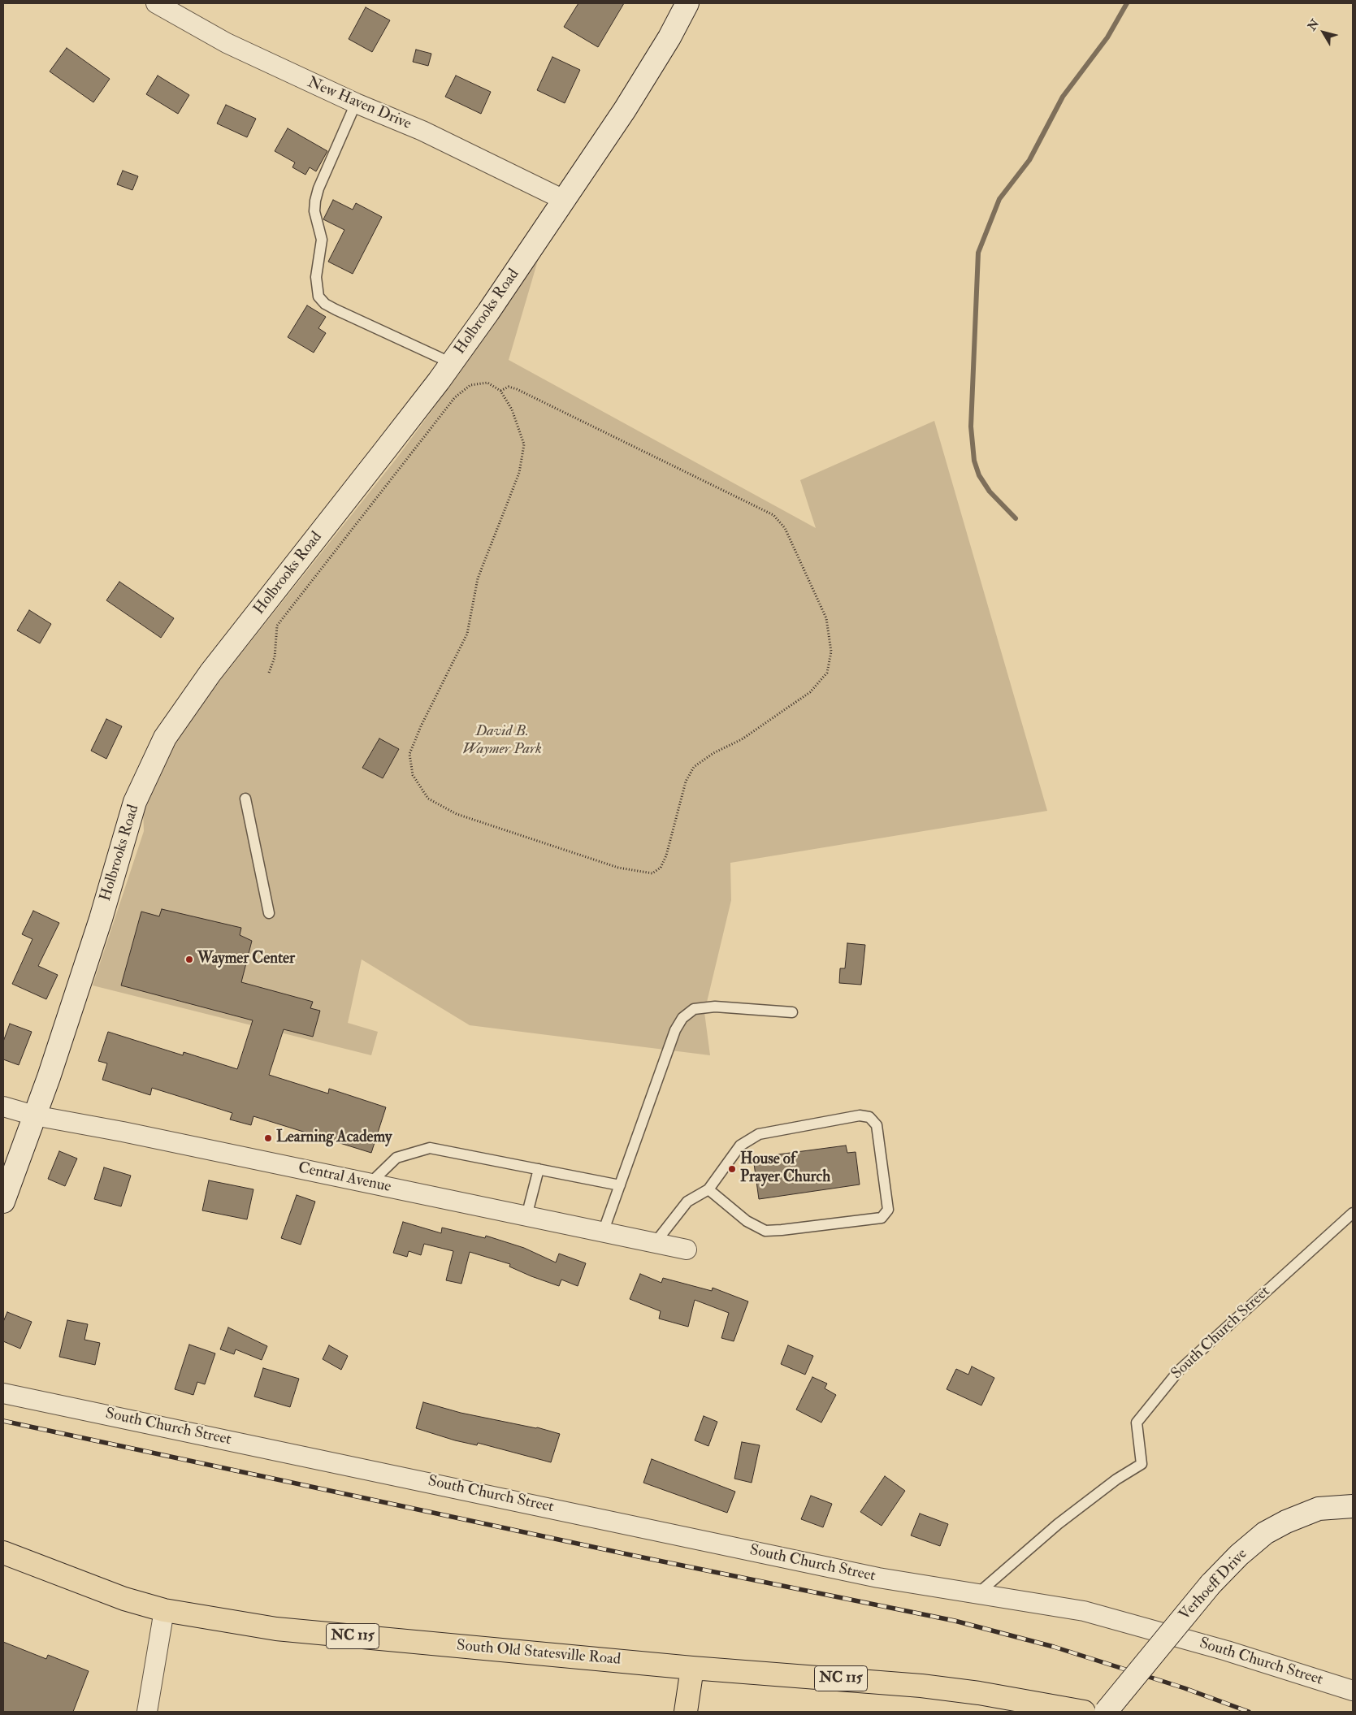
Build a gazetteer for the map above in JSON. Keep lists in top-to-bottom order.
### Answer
{
  "streets": {
    "main road": ["NC 115", "South Old Statesville Road"],
    "street": [
      "New Haven Drive",
      "Holbrooks Road",
      "Central Avenue",
      "South Church Street",
      "Verhoeff Drive"
    ]
  },
  "crossings": [
    ["New Haven Drive", "Holbrooks Road"],
    ["Holbrooks Road", "Central Avenue"]
  ],
  "parks": ["David B. Waymer Park"],
  "places": ["Waymer Center", "Learning Academy", "House of Prayer Church"],
  "north": "top left"
}
